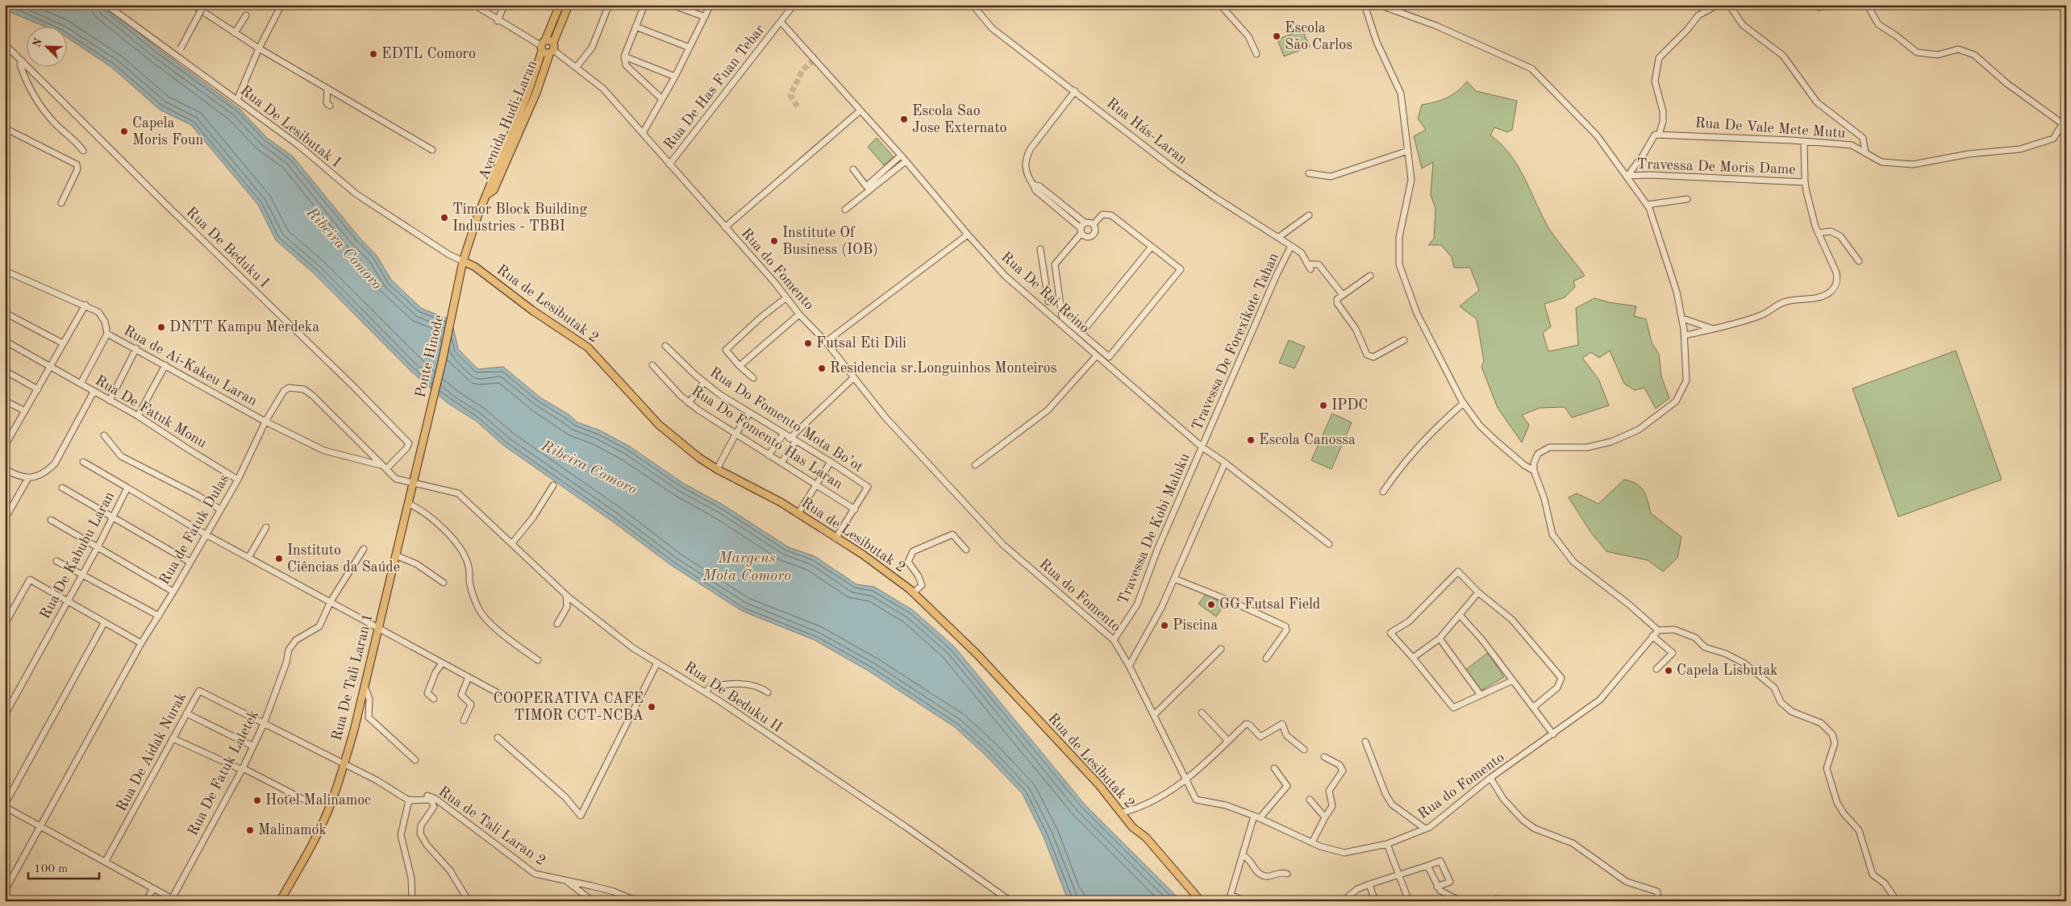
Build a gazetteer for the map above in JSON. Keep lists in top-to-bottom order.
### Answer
{
  "streets": {
    "main road": [
      "Avenida Hudi-Laran",
      "Rua de Lesibutak 2",
      "Ponte Hinode",
      "Rua De Tali Laran 1"
    ],
    "street": [
      "Rua De Has Fuan Tebar",
      "Rua De Lesibutak I",
      "Rua De Vale Mete Mutu",
      "Rua Hás-Laran",
      "Travessa De Moris Dame",
      "Rua De Beduku I",
      "Rua do Fomento",
      "Rua De Rai Reino",
      "Travessa De Forexikote Tahan",
      "Rua de Ai-Kakeu Laran",
      "Rua De Fatuk Monu",
      "Rua Do Fomento Mota Bo’ot",
      "Rua Do Fomento Has Laran",
      "Travessa De Kobi Maluku",
      "Rua de Fatuk Dulas",
      "Rua De Kabubu Laran",
      "Rua De Beduku II",
      "Rua De Aidak Nurak",
      "Rua De Fatuk Laletek",
      "Rua de Tali Laran 2"
    ]
  },
  "crossings": [
    ["Rua De Has Fuan Tebar", "Rua do Fomento"],
    ["Rua De Has Fuan Tebar", "Rua De Rai Reino"],
    ["Avenida Hudi-Laran", "Rua do Fomento"],
    ["Avenida Hudi-Laran", "Ponte Hinode"],
    ["Rua De Lesibutak I", "Rua de Lesibutak 2"],
    ["Rua De Lesibutak I", "Ponte Hinode"],
    ["Rua Hás-Laran", "Travessa De Forexikote Tahan"],
    ["Rua De Beduku I", "Rua de Ai-Kakeu Laran"],
    ["Rua De Beduku I", "Rua de Fatuk Dulas"],
    ["Rua do Fomento", "Travessa De Kobi Maluku"],
    ["Rua De Rai Reino", "Travessa De Forexikote Tahan"],
    ["Rua De Rai Reino", "Travessa De Kobi Maluku"],
    ["Rua de Lesibutak 2", "Ponte Hinode"],
    ["Rua de Lesibutak 2", "Rua Do Fomento Mota Bo’ot"],
    ["Travessa De Forexikote Tahan", "Travessa De Kobi Maluku"],
    ["Ponte Hinode", "Rua De Tali Laran 1"],
    ["Rua de Ai-Kakeu Laran", "Rua de Fatuk Dulas"],
    ["Rua De Fatuk Monu", "Rua de Fatuk Dulas"],
    ["Rua Do Fomento Mota Bo’ot", "Rua Do Fomento Has Laran"],
    ["Rua de Fatuk Dulas", "Rua De Kabubu Laran"],
    ["Rua de Fatuk Dulas", "Rua De Tali Laran 1"],
    ["Rua de Fatuk Dulas", "Rua De Beduku II"],
    ["Rua De Kabubu Laran", "Rua De Tali Laran 1"],
    ["Rua De Kabubu Laran", "Rua De Fatuk Laletek"],
    ["Rua De Tali Laran 1", "Rua De Aidak Nurak"],
    ["Rua De Aidak Nurak", "Rua De Fatuk Laletek"],
    ["Rua De Aidak Nurak", "Rua de Tali Laran 2"]
  ],
  "water": ["Ribeira Comoro", "Margens Mota Comoro"],
  "places": [
    "Escola São Carlos",
    "EDTL Comoro",
    "Escola Sao Jose Externato",
    "Capela Moris Foun",
    "Timor Block Building Industries - TBBI",
    "Institute Of Business (IOB)",
    "DNTT Kampu Merdeka",
    "Futsal Eti Dili",
    "Residencia sr.Longuinhos Monteiros",
    "IPDC",
    "Escola Canossa",
    "Instituto Ciências da Saúde",
    "GG Futsal Field",
    "Piscina",
    "Capela Lisbutak",
    "COOPERATIVA CAFE TIMOR CCT-NCBA",
    "Hotel Malinamoc",
    "Malinamok"
  ],
  "scale_bar": "100 m",
  "north": "top left"
}
